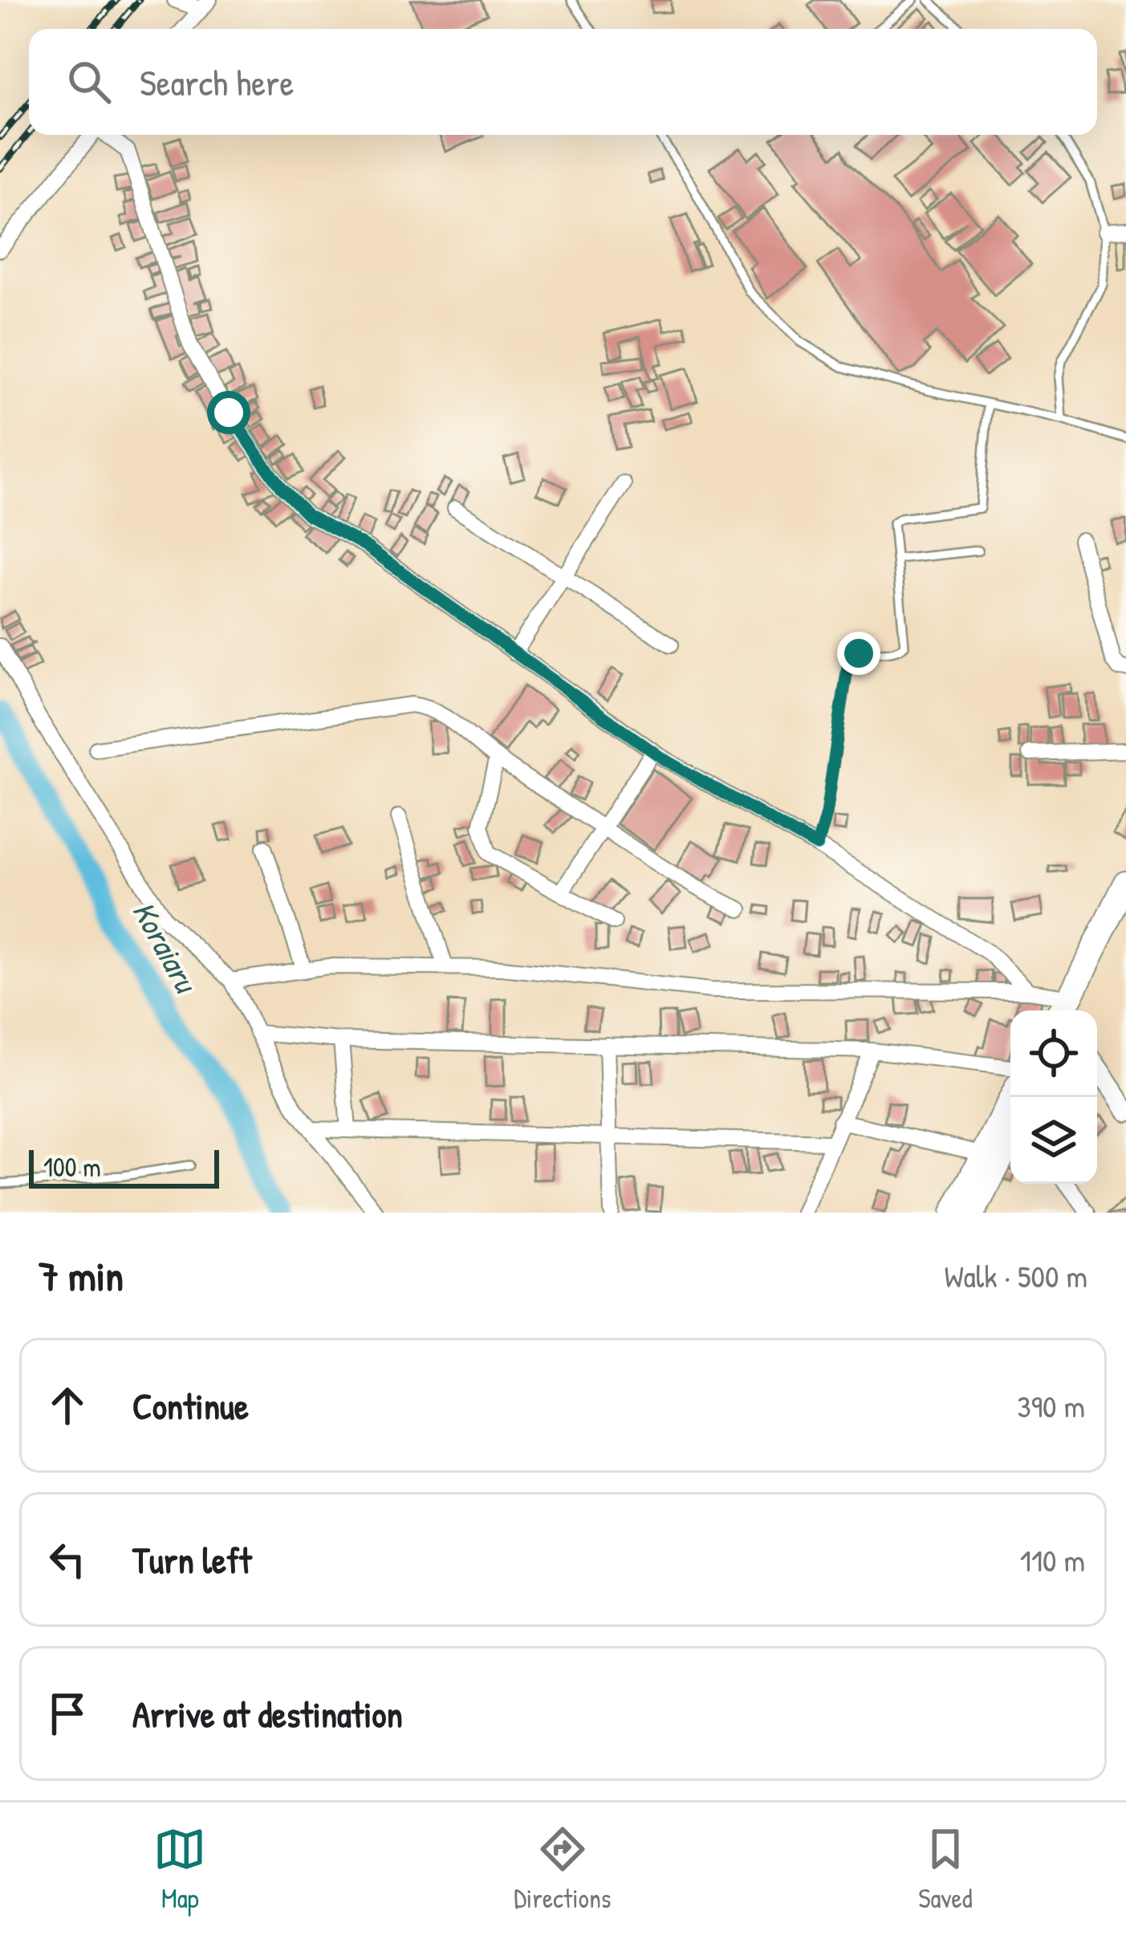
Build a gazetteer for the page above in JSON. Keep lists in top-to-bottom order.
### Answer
{
  "water": ["Koraiaru"],
  "scale_bar": "100 m",
  "page": {
    "search": "Search here",
    "scale": "100 m",
    "heading": ["7 min", "Walk · 500 m"],
    "list": [
      ["Continue", "390 m"],
      ["Turn left", "110 m"],
      "Arrive at destination"
    ],
    "nav": ["Map", "Directions", "Saved"]
  }
}
